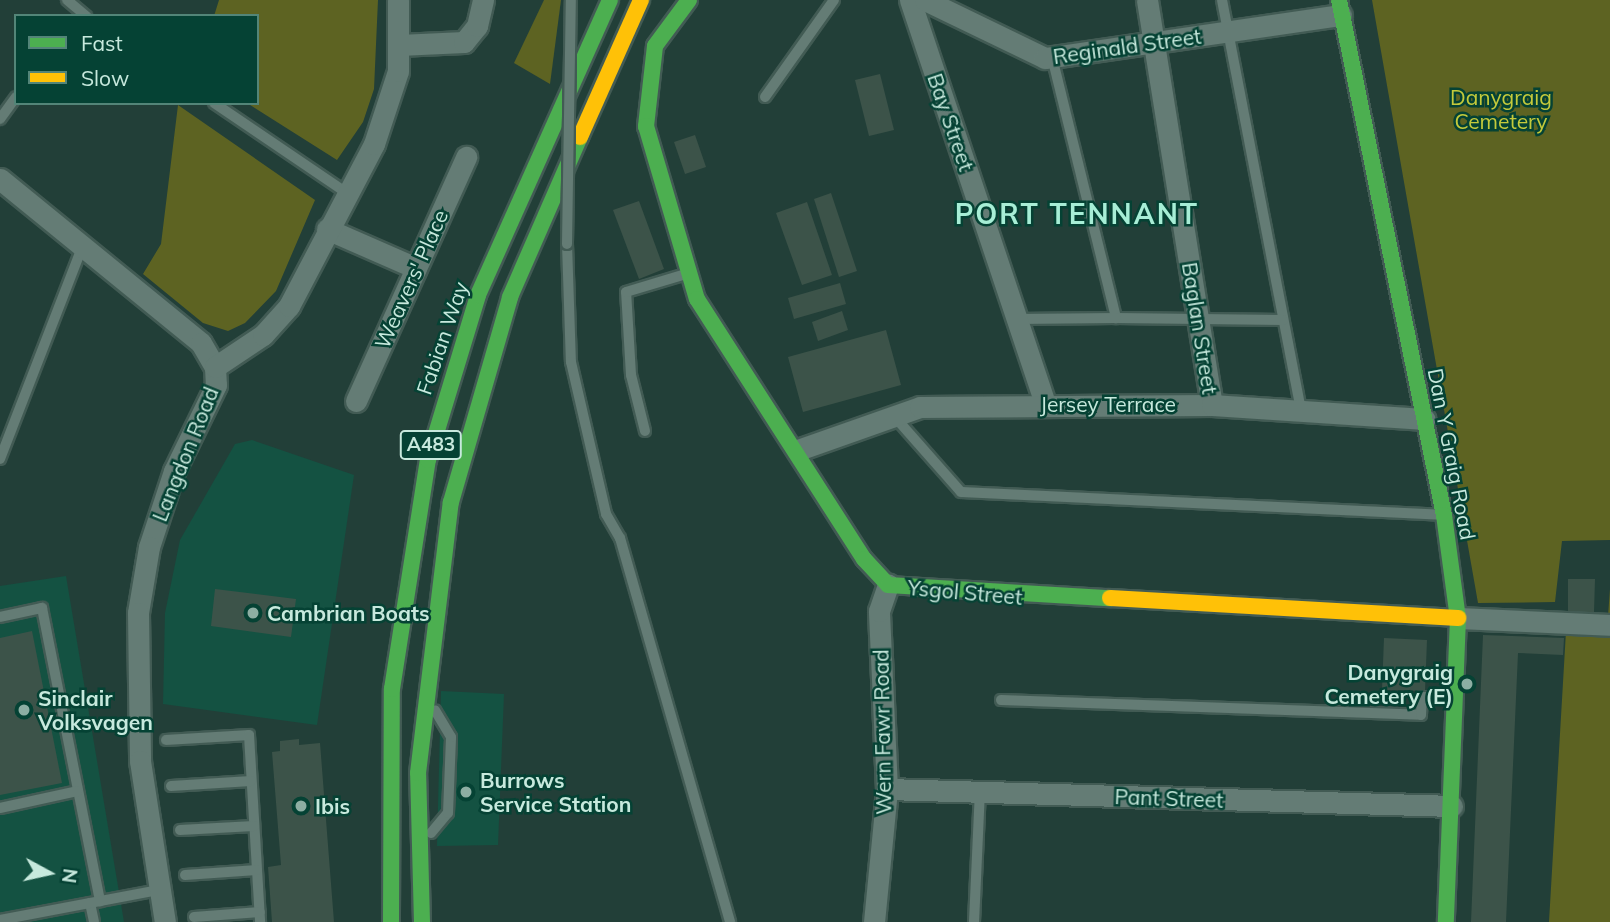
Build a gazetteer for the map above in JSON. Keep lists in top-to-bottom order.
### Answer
{
  "streets": {
    "main road": [
      "Fabian Way",
      "A483",
      "Dan Y Graig Road",
      "Ysgol Street"
    ],
    "street": [
      "Reginald Street",
      "Bay Street",
      "Weavers' Place",
      "Baglan Street",
      "Jersey Terrace",
      "Langdon Road",
      "Wern Fawr Road",
      "Pant Street"
    ]
  },
  "crossings": [
    ["Reginald Street", "Baglan Street"],
    ["Reginald Street", "Dan Y Graig Road"],
    ["Bay Street", "Jersey Terrace"],
    ["Baglan Street", "Jersey Terrace"],
    ["Jersey Terrace", "Dan Y Graig Road"],
    ["Jersey Terrace", "Ysgol Street"],
    ["Dan Y Graig Road", "Ysgol Street"],
    ["Dan Y Graig Road", "Pant Street"],
    ["Ysgol Street", "Wern Fawr Road"],
    ["Wern Fawr Road", "Pant Street"]
  ],
  "districts": ["PORT TENNANT"],
  "parks": ["Danygraig Cemetery"],
  "places": [
    "Cambrian Boats",
    "Danygraig Cemetery (E)",
    "Sinclair Volksvagen",
    "Burrows Service Station",
    "Ibis"
  ],
  "legend": ["Fast", "Slow"],
  "north": "right"
}
